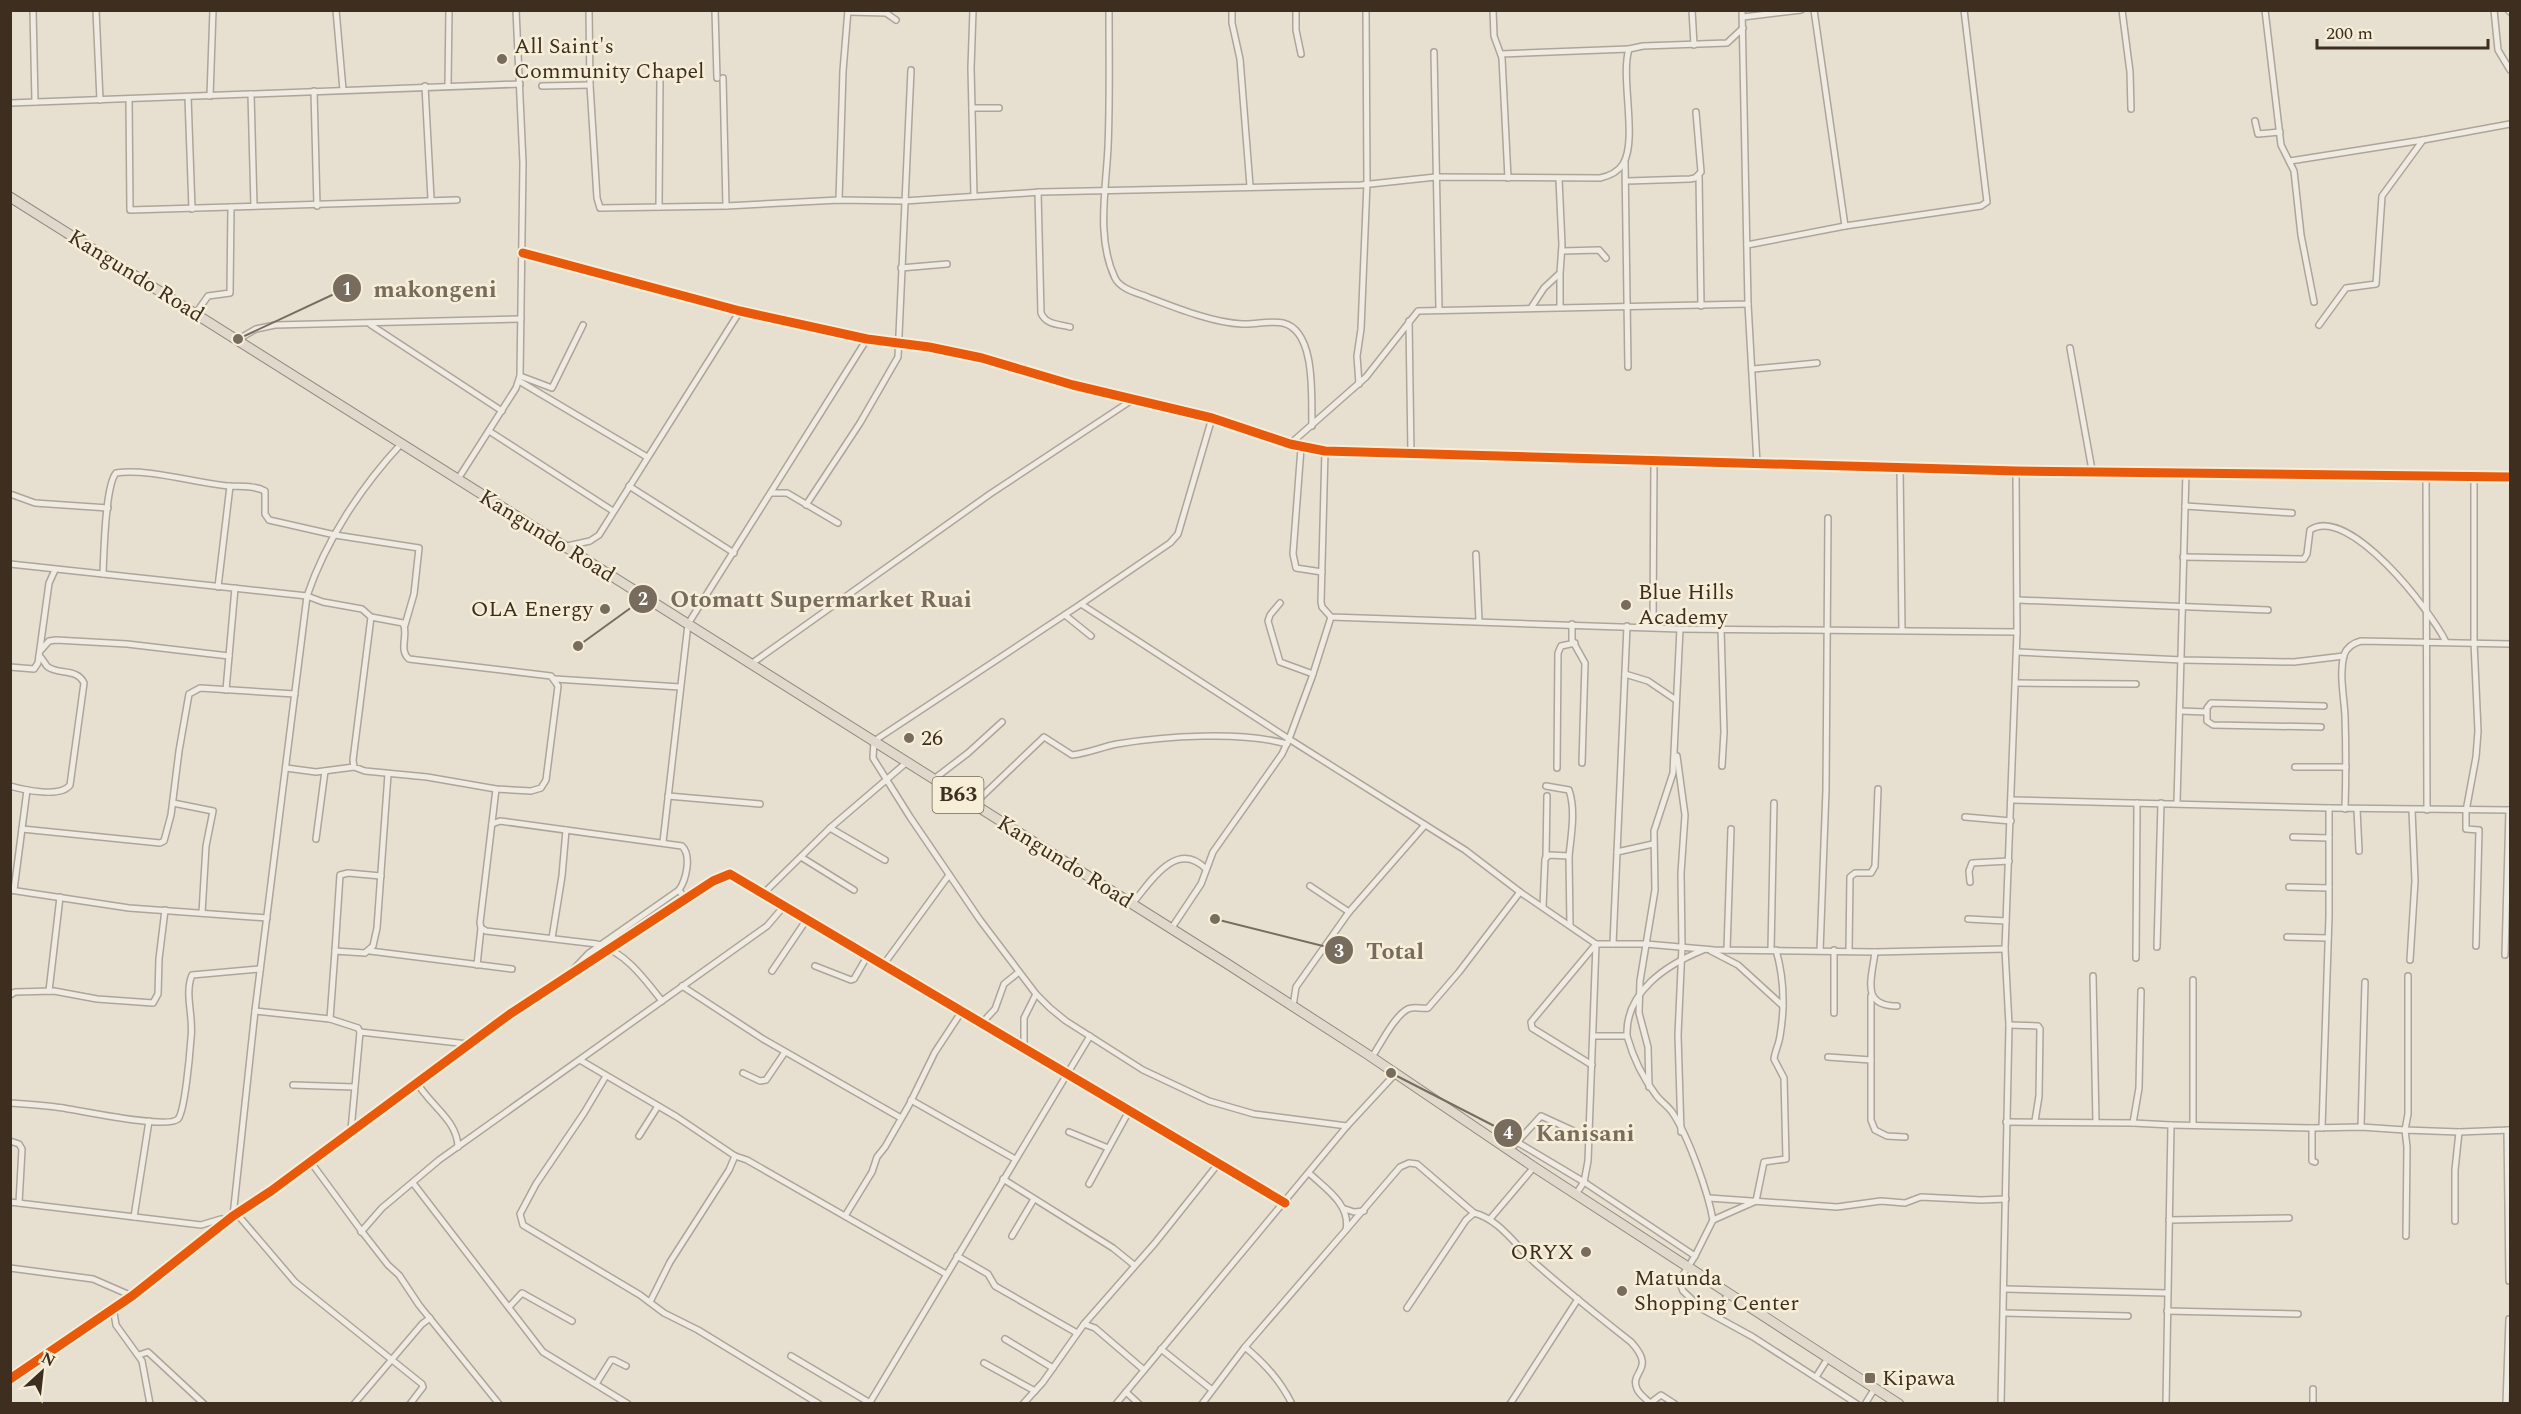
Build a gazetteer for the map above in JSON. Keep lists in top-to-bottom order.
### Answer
{
  "streets": {
    "highway": ["Kangundo Road", "B63"]
  },
  "places": {
    "other": [
      "All Saint's Community Chapel",
      "makongeni",
      "Blue Hills Academy",
      "OLA Energy",
      "Otomatt Supermarket Ruai",
      "26",
      "Total",
      "Kanisani",
      "ORYX",
      "Matunda Shopping Center"
    ],
    "transit": ["Kipawa"]
  },
  "scale_bar": "200 m",
  "north": "top right"
}
